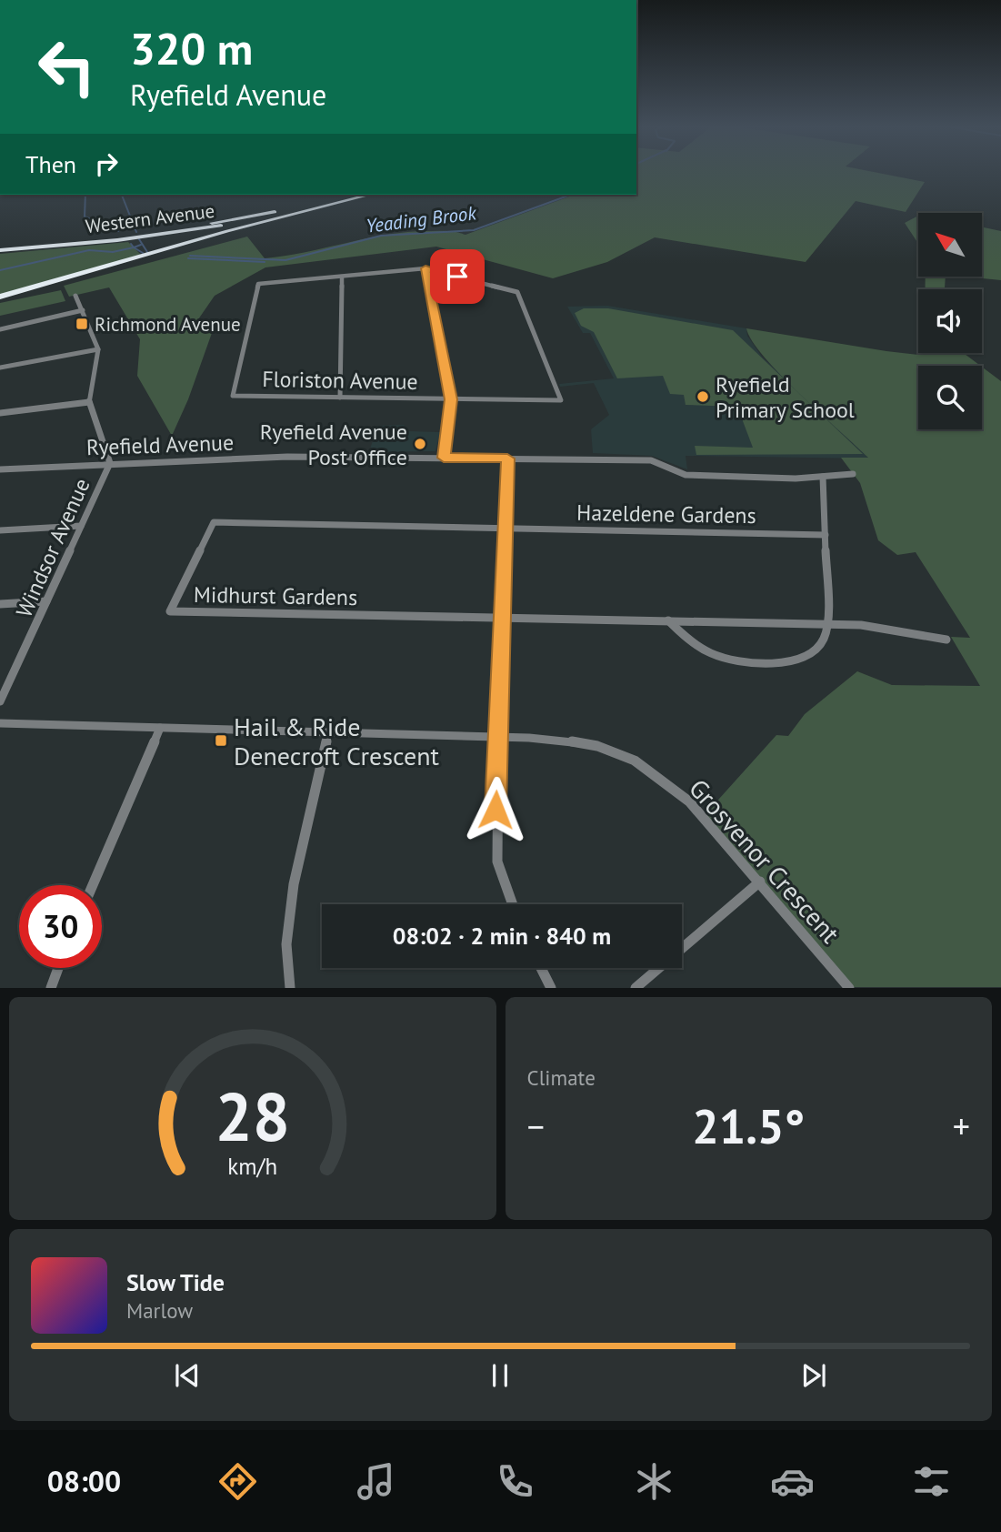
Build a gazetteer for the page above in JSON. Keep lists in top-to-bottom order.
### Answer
{
  "streets": {
    "highway": ["Western Avenue"],
    "street": [
      "Floriston Avenue",
      "Ryefield Avenue",
      "Hazeldene Gardens",
      "Windsor Avenue",
      "Midhurst Gardens",
      "Grosvenor Crescent"
    ]
  },
  "crossings": [
    ["Ryefield Avenue", "Windsor Avenue"],
    ["Hazeldene Gardens", "Midhurst Gardens"]
  ],
  "water": ["Yeading Brook"],
  "places": {
    "transit": ["Richmond Avenue", "Hail & Ride Denecroft Crescent"],
    "other": ["Ryefield Primary School", "Ryefield Avenue Post Office"]
  },
  "north": "top left",
  "page": {
    "turn": ["320 m", "Ryefield Avenue"],
    "then": "Then",
    "limit": "30",
    "trip": "08:02 · 2 min · 840 m",
    "tile": "Climate",
    "heat": ["−", "21.5°", "+"],
    "song": ["Slow Tide", "Marlow"],
    "tabs": "08:00",
    "gauge": ["28", "km/h"]
  }
}
